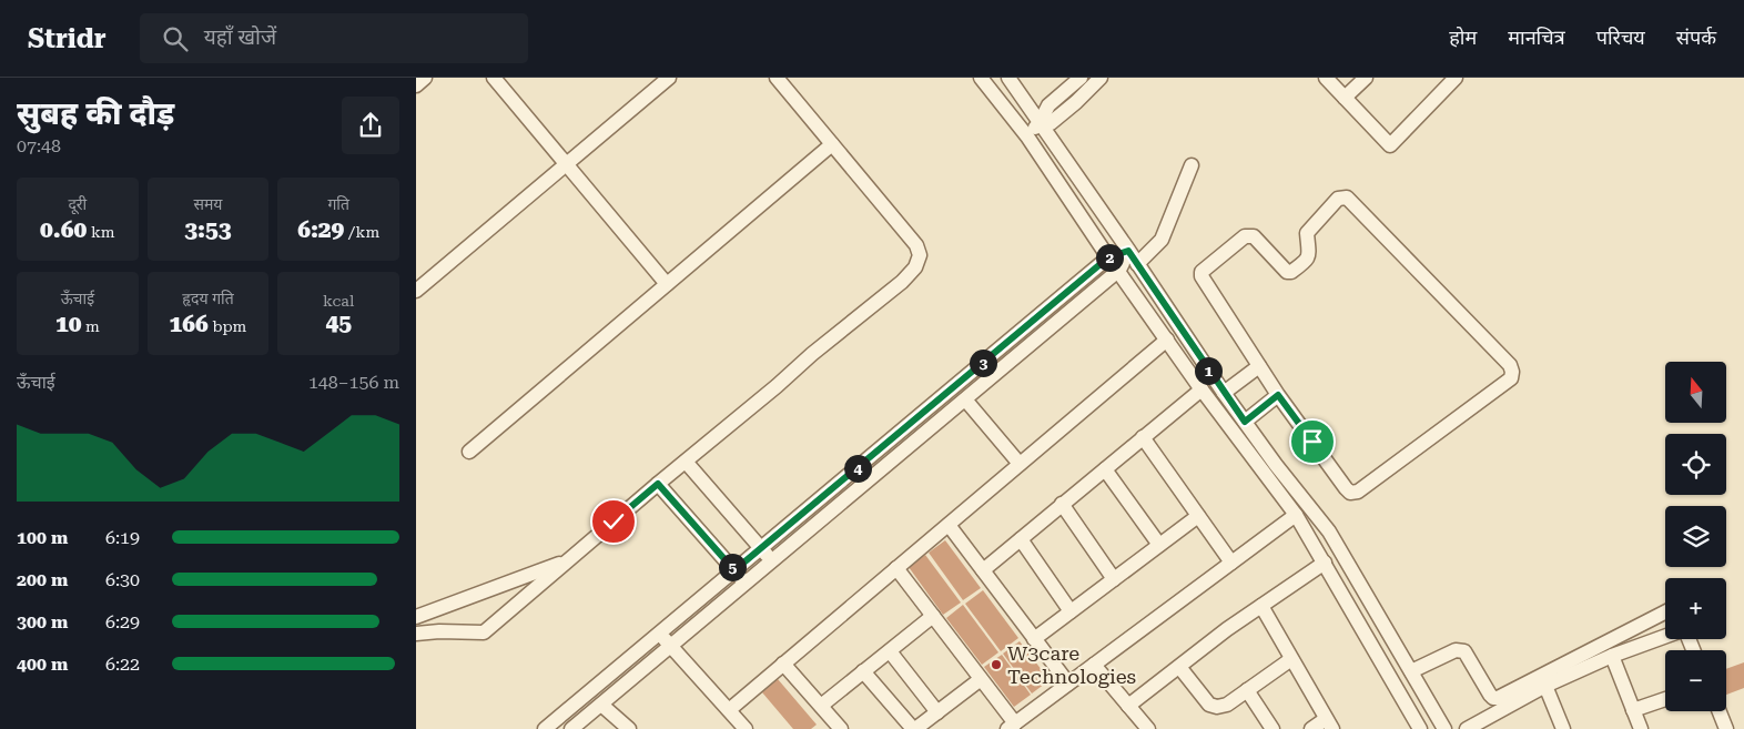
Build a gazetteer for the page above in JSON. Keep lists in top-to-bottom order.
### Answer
{
  "places": ["W3care Technologies"],
  "north": "top",
  "page": {
    "header": "Stridr",
    "search": "यहाँ खोजें",
    "nav": [
      "होम",
      "मानचित्र",
      "परिचय",
      "संपर्क"
    ],
    "heading": ["सुबह की दौड़", "07:48"],
    "stats": [
      ["दूरी", "0.60 km"],
      ["समय", "3:53"],
      ["गति", "6:29 /km"],
      ["ऊँचाई", "10 m"],
      ["हृदय गति", "166 bpm"],
      ["kcal", "45"]
    ],
    "pins": [
      "2",
      "3",
      "1",
      "4",
      "5"
    ],
    "chart": ["ऊँचाई", "148–156 m"],
    "map_buttons": ["+", "−"],
    "list": [
      {
        "name": "100 m",
        "note": "6:19"
      },
      {
        "name": "200 m",
        "note": "6:30"
      },
      {
        "name": "300 m",
        "note": "6:29"
      },
      {
        "name": "400 m",
        "note": "6:22"
      }
    ]
  }
}
